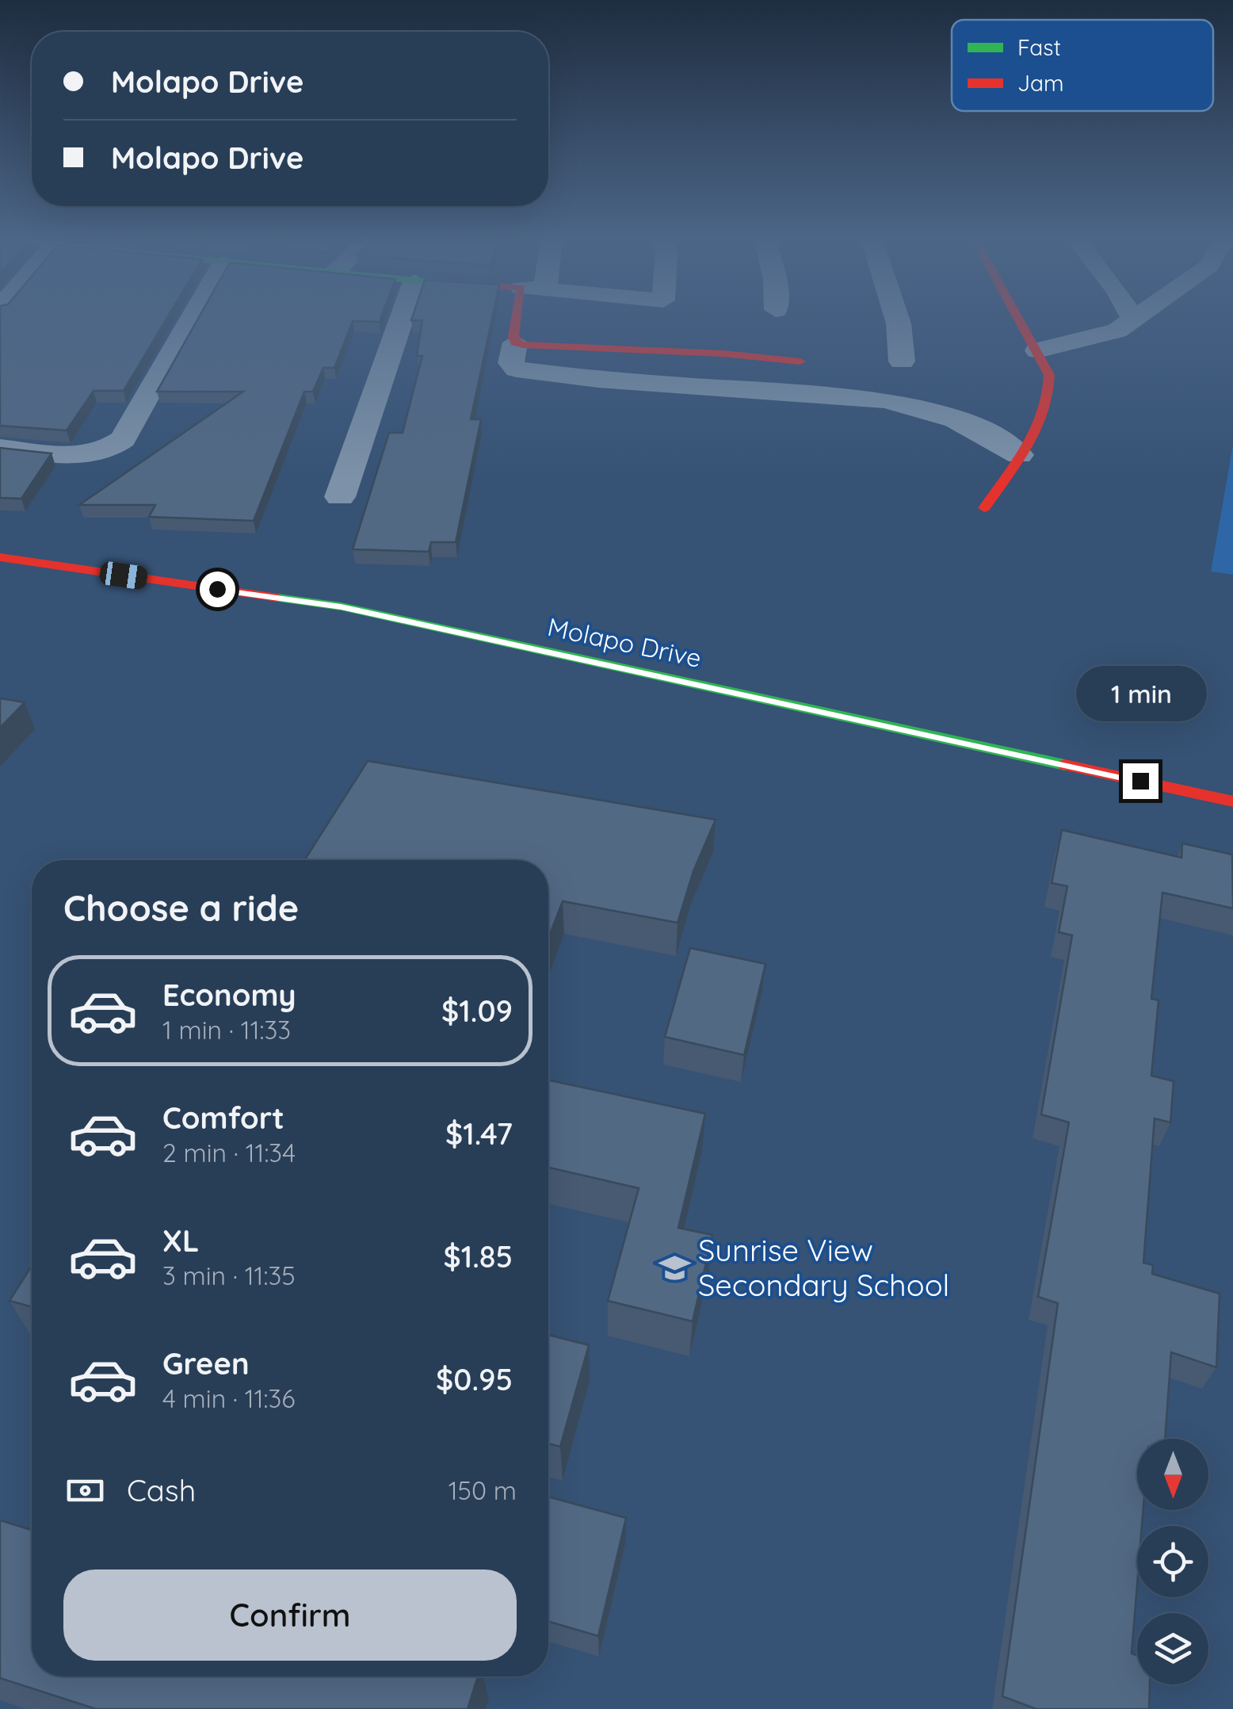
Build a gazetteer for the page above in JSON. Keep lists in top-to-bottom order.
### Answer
{
  "streets": {
    "street": ["Molapo Drive"]
  },
  "places": {
    "school or university": ["Sunrise View Secondary School"]
  },
  "legend": ["Fast", "Jam"],
  "north": "bottom",
  "page": {
    "banner": ["Molapo Drive", "Molapo Drive"],
    "bubble": "1 min",
    "heading": "Choose a ride",
    "list": [
      {
        "name": "Economy",
        "note": "1 min · 11:33",
        "value": "$1.09"
      },
      {
        "name": "Comfort",
        "note": "2 min · 11:34",
        "value": "$1.47"
      },
      {
        "name": "XL",
        "note": "3 min · 11:35",
        "value": "$1.85"
      },
      {
        "name": "Green",
        "note": "4 min · 11:36",
        "value": "$0.95"
      }
    ],
    "pay": ["Cash", "150 m"],
    "buttons": "Confirm"
  }
}
